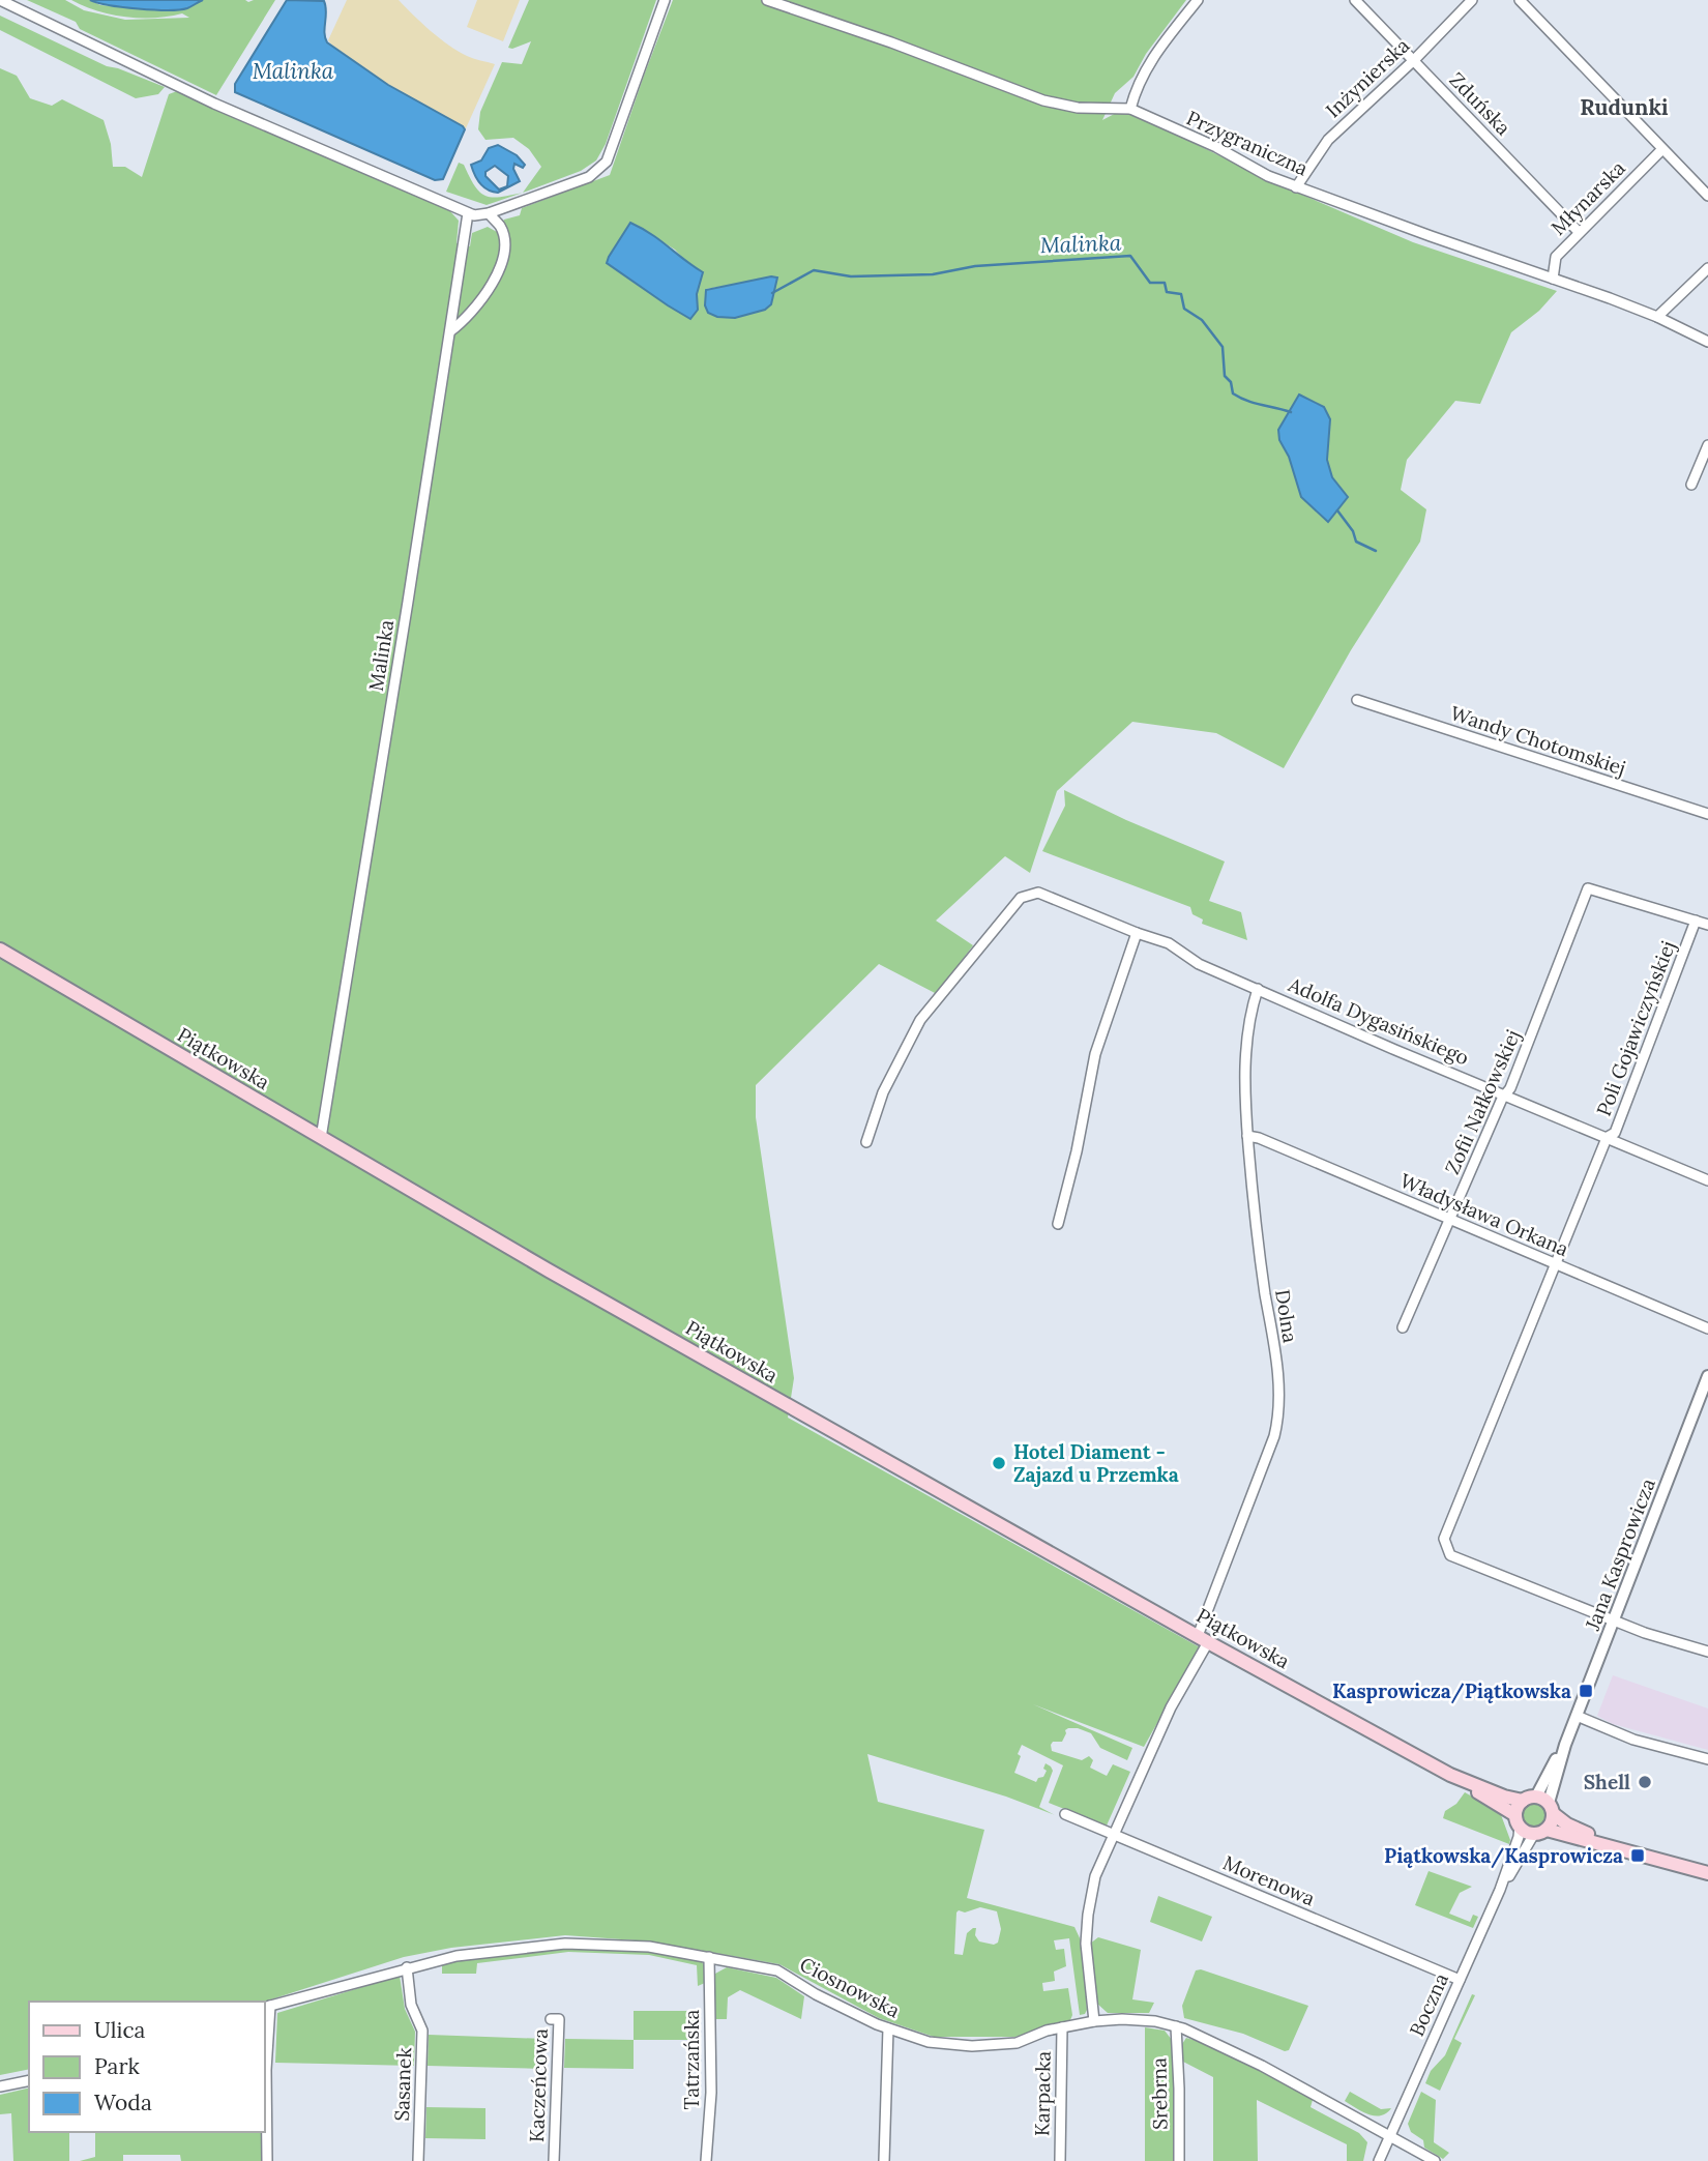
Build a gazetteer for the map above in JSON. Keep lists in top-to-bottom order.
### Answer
{
  "streets": {
    "main road": ["Piątkowska"],
    "street": [
      "Inżynierska",
      "Zduńska",
      "Przygraniczna",
      "Młynarska",
      "Malinka",
      "Wandy Chotomskiej",
      "Adolfa Dygasińskiego",
      "Poli Gojawiczyńskiej",
      "Zofii Nałkowskiej",
      "Władysława Orkana",
      "Dolna",
      "Jana Kasprowicza",
      "Morenowa",
      "Ciosnowska",
      "Boczna",
      "Tatrzańska",
      "Sasanek",
      "Kaczeńcowa",
      "Karpacka",
      "Srebrna"
    ]
  },
  "crossings": [
    ["Inżynierska", "Zduńska"],
    ["Inżynierska", "Przygraniczna"],
    ["Zduńska", "Młynarska"],
    ["Przygraniczna", "Młynarska"],
    ["Malinka", "Piątkowska"],
    ["Adolfa Dygasińskiego", "Poli Gojawiczyńskiej"],
    ["Adolfa Dygasińskiego", "Zofii Nałkowskiej"],
    ["Adolfa Dygasińskiego", "Dolna"],
    ["Poli Gojawiczyńskiej", "Zofii Nałkowskiej"],
    ["Poli Gojawiczyńskiej", "Władysława Orkana"],
    ["Poli Gojawiczyńskiej", "Jana Kasprowicza"],
    ["Piątkowska", "Dolna"],
    ["Piątkowska", "Boczna"],
    ["Zofii Nałkowskiej", "Władysława Orkana"],
    ["Władysława Orkana", "Dolna"],
    ["Dolna", "Morenowa"],
    ["Dolna", "Ciosnowska"],
    ["Morenowa", "Boczna"],
    ["Ciosnowska", "Boczna"],
    ["Ciosnowska", "Tatrzańska"],
    ["Ciosnowska", "Sasanek"],
    ["Ciosnowska", "Karpacka"],
    ["Ciosnowska", "Srebrna"]
  ],
  "districts": ["Rudunki"],
  "water": ["Malinka"],
  "places": {
    "other": ["Hotel Diament - Zajazd u Przemka", "Shell"],
    "transit": ["Kasprowicza/Piątkowska", "Piątkowska/Kasprowicza"]
  },
  "legend": ["Ulica", "Park", "Woda"]
}
